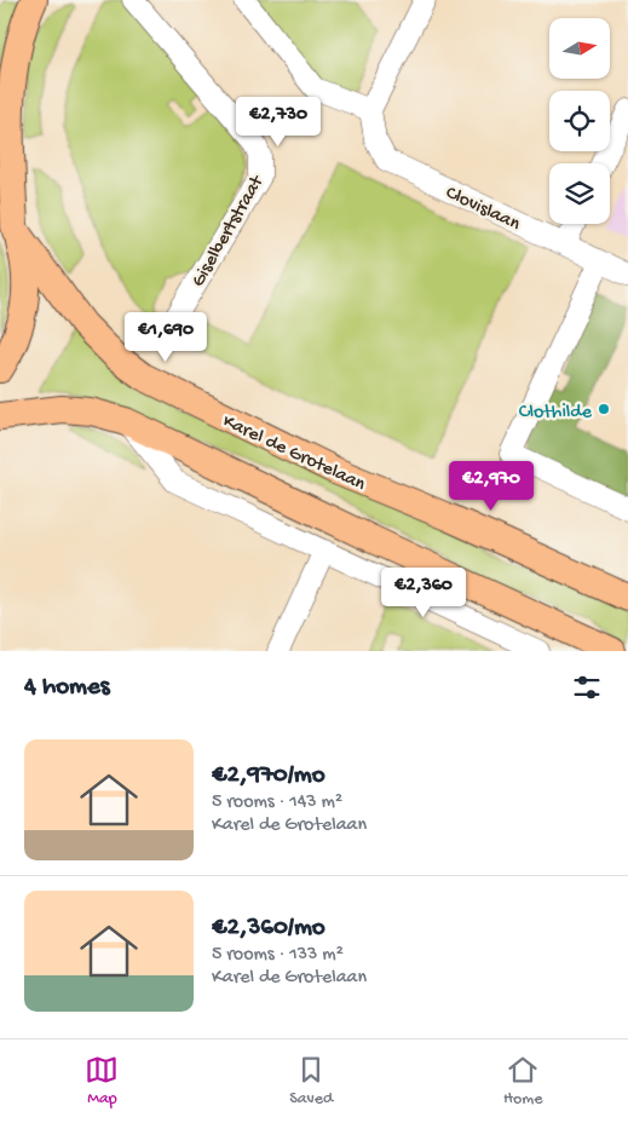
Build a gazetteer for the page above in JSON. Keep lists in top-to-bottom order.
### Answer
{
  "streets": {
    "main road": ["Karel de Grotelaan"],
    "street": ["Clovislaan", "Giselbertstraat"]
  },
  "places": ["Clothilde"],
  "north": "right",
  "page": {
    "price": [
      "€2,730",
      "€1,690",
      "€2,970",
      "€2,360"
    ],
    "heading": "4 homes",
    "list": [
      {
        "name": "€2,970/mo",
        "note": "5 rooms · 143 m² · Karel de Grotelaan"
      },
      {
        "name": "€2,360/mo",
        "note": "5 rooms · 133 m² · Karel de Grotelaan"
      }
    ],
    "tabs": ["Map", "Saved", "Home"]
  }
}
